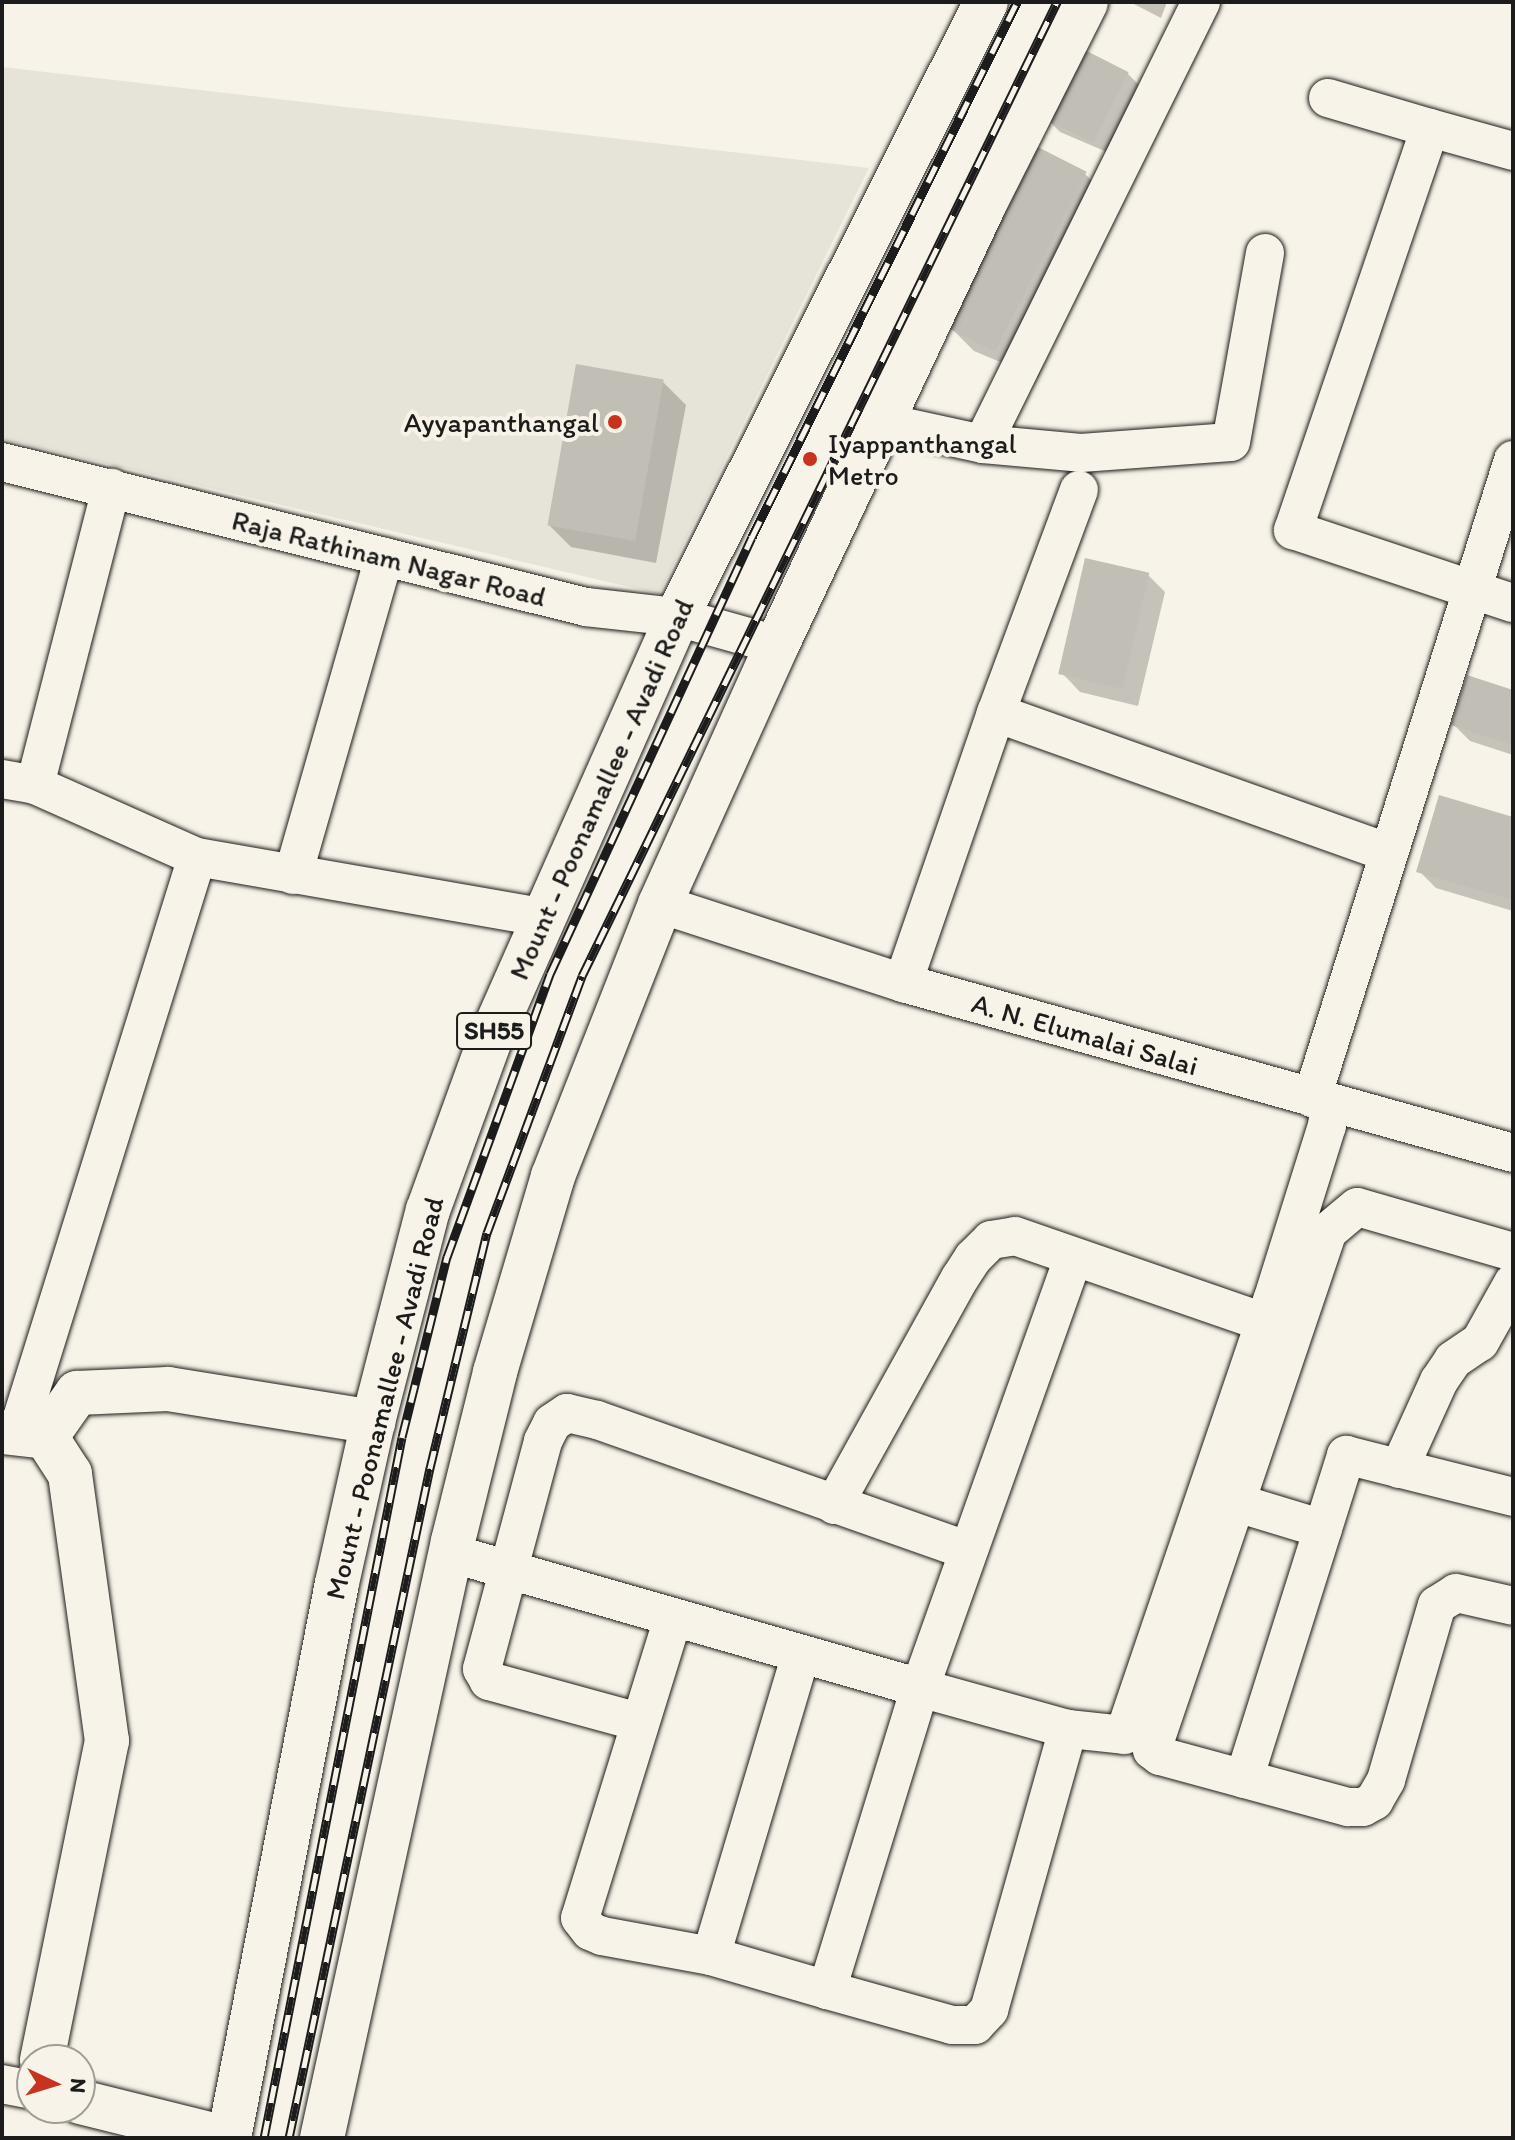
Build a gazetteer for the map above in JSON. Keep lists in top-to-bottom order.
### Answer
{
  "streets": {
    "main road": ["Mount - Poonamallee - Avadi Road", "SH55"],
    "street": ["Raja Rathinam Nagar Road", "A. N. Elumalai Salai"]
  },
  "crossings": [
    ["Raja Rathinam Nagar Road", "Mount - Poonamallee - Avadi Road"]
  ],
  "places": ["Ayyapanthangal", "Iyappanthangal Metro"],
  "north": "right"
}
